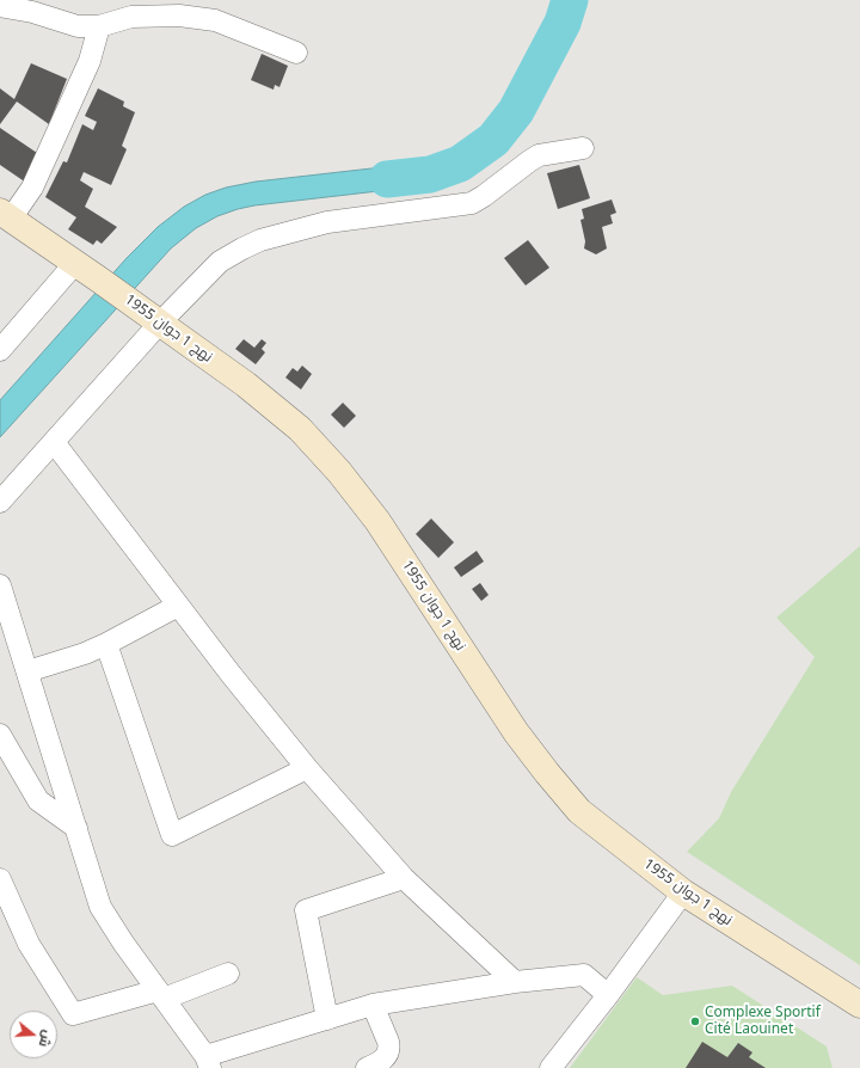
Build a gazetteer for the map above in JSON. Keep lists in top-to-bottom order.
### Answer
{
  "streets": {
    "main road": ["نهج 1 جوان 1955"]
  },
  "places": ["Complexe Sportif Cité Laouinet"],
  "north": "right"
}
